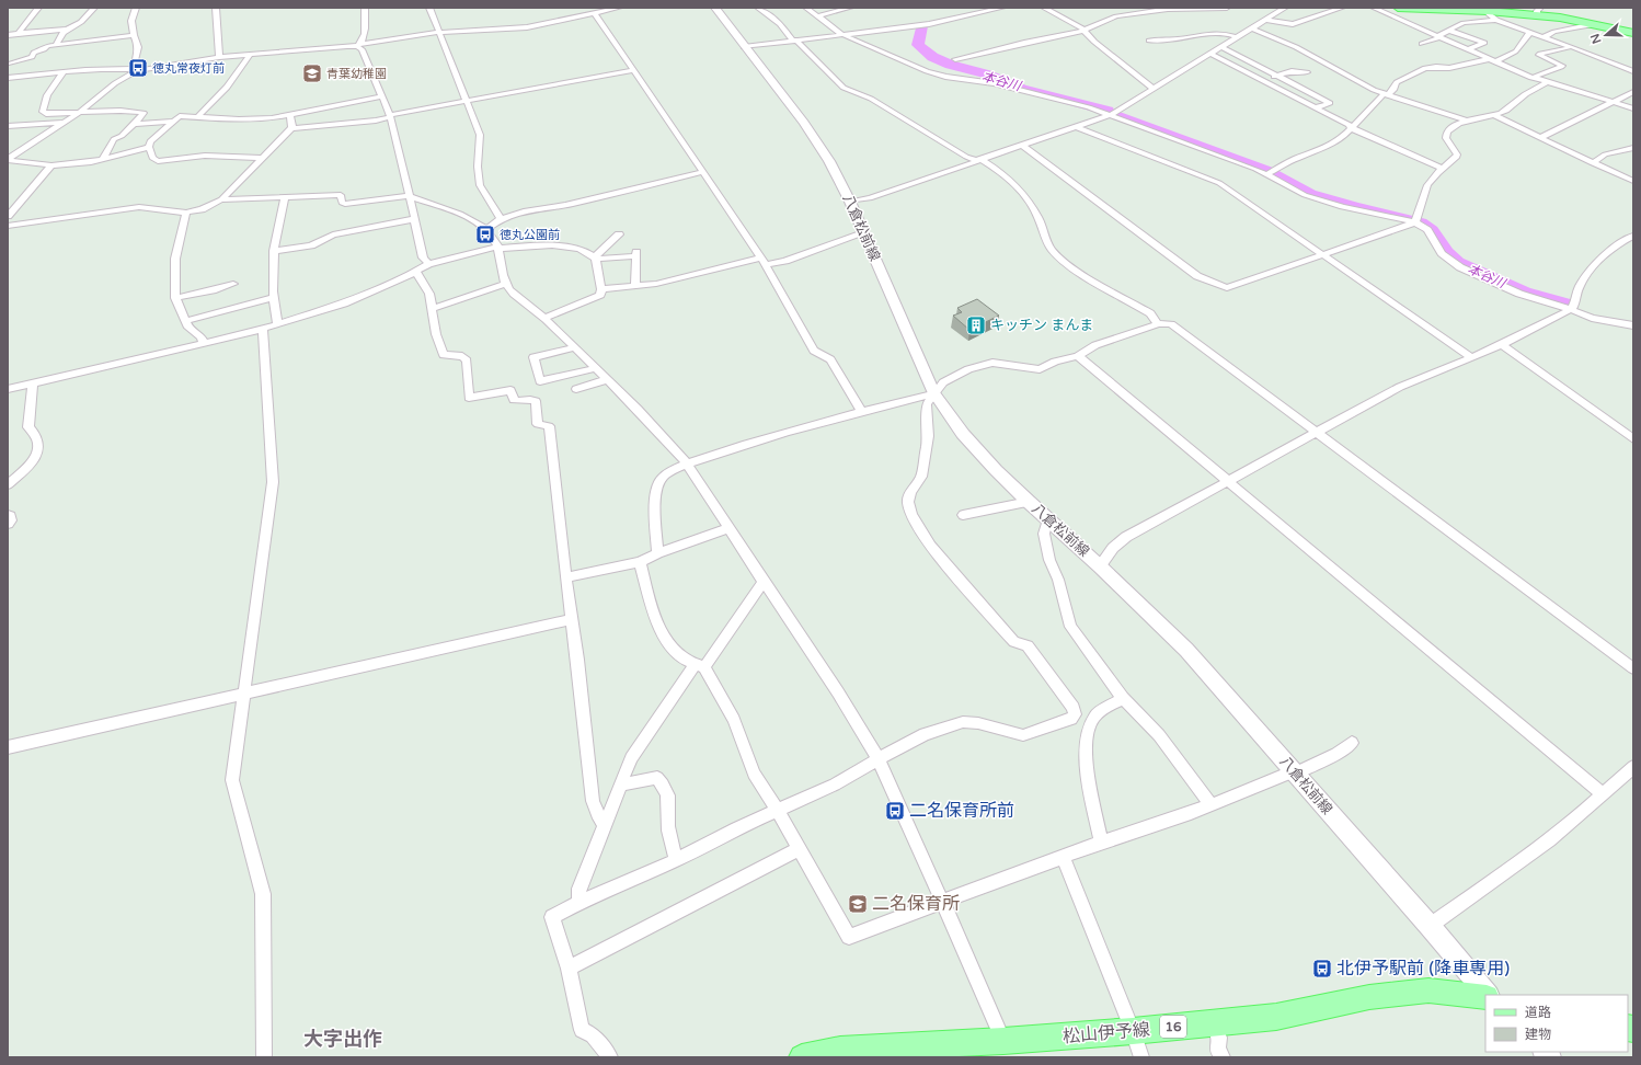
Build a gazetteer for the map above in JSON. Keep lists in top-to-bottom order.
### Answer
{
  "streets": {
    "main road": ["八倉松前線", "16", "松山伊予線"]
  },
  "districts": ["大字出作"],
  "water": ["本谷川"],
  "places": {
    "bus stop": [
      "徳丸常夜灯前",
      "徳丸公園前",
      "二名保育所前",
      "北伊予駅前 (降車専用)"
    ],
    "school or university": ["青葉幼稚園", "二名保育所"],
    "building": ["キッチン まんま"]
  },
  "legend": ["道路", "建物"],
  "north": "left"
}
